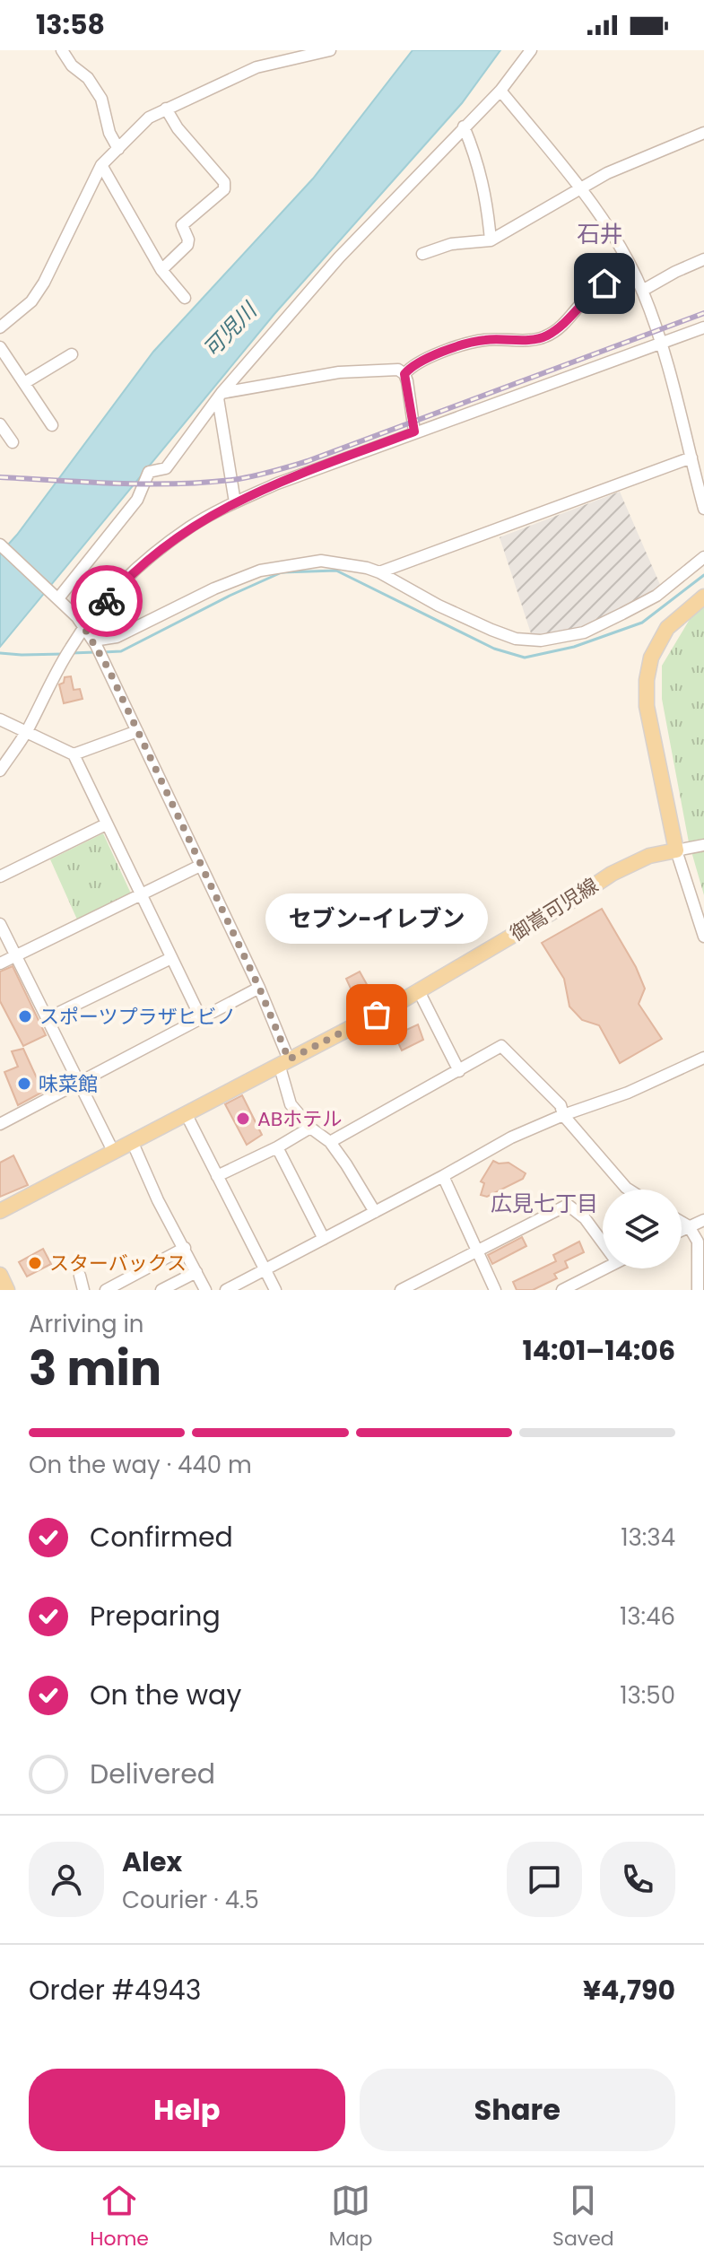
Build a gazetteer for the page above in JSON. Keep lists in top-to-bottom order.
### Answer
{
  "streets": {
    "main road": ["御嵩可児線"]
  },
  "districts": ["石井", "広見七丁目"],
  "water": ["可児川"],
  "places": [
    "セブン-イレブン",
    "スポーツプラザヒビノ",
    "味菜館",
    "ABホテル",
    "スターバックス"
  ],
  "page": {
    "status": "13:58",
    "bubble": "セブン-イレブン",
    "heading": ["3 min", "Arriving in", "14:01–14:06"],
    "panel": [
      "Alex",
      "Courier · 4.5",
      "Order #4943",
      "¥4,790"
    ],
    "bar": "On the way · 440 m",
    "list": [
      ["Confirmed", "13:34"],
      ["Preparing", "13:46"],
      ["On the way", "13:50"],
      "Delivered"
    ],
    "buttons": ["Help", "Share"],
    "tabs": ["Home", "Map", "Saved"]
  }
}
